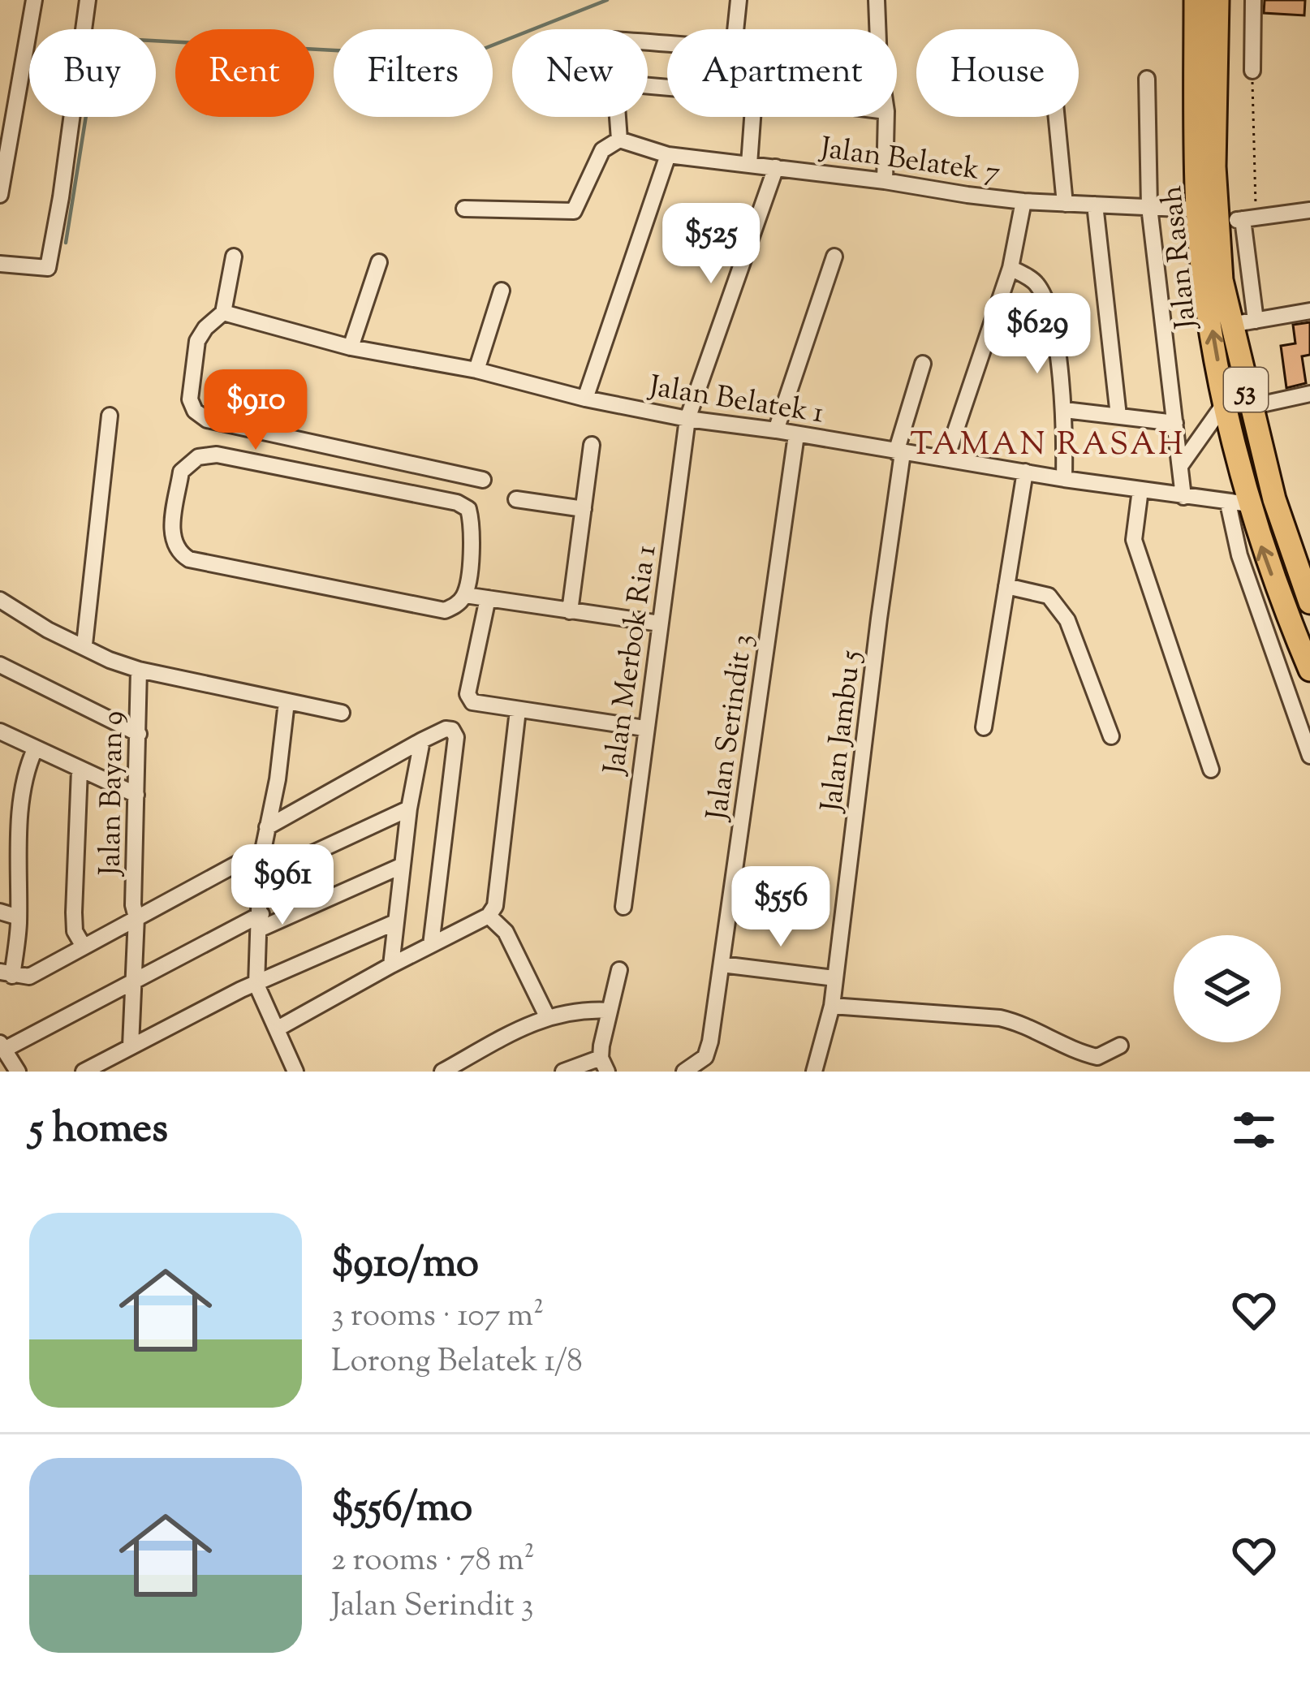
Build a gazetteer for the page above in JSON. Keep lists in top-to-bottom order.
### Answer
{
  "streets": {
    "highway": ["Jalan Rasah", "53"],
    "street": [
      "Jalan Belatek 7",
      "Jalan Belatek 1",
      "Jalan Merbok Ria 1",
      "Jalan Serindit 3",
      "Jalan Jambu 5",
      "Jalan Bayan 9"
    ]
  },
  "crossings": [
    ["Jalan Belatek 7", "Jalan Rasah"],
    ["Jalan Belatek 7", "Jalan Merbok Ria 1"],
    ["Jalan Rasah", "Jalan Belatek 1"],
    ["Jalan Belatek 1", "Jalan Merbok Ria 1"],
    ["Jalan Belatek 1", "Jalan Serindit 3"],
    ["Jalan Belatek 1", "Jalan Jambu 5"]
  ],
  "districts": ["TAMAN RASAH"],
  "page": {
    "chip": [
      "Buy",
      "Rent",
      "Filters",
      "New",
      "Apartment",
      "House"
    ],
    "price": [
      "$525",
      "$629",
      "$910",
      "$961",
      "$556"
    ],
    "heading": "5 homes",
    "list": [
      {
        "name": "$910/mo",
        "note": "3 rooms · 107 m² · Lorong Belatek 1/8"
      },
      {
        "name": "$556/mo",
        "note": "2 rooms · 78 m² · Jalan Serindit 3"
      }
    ]
  }
}
